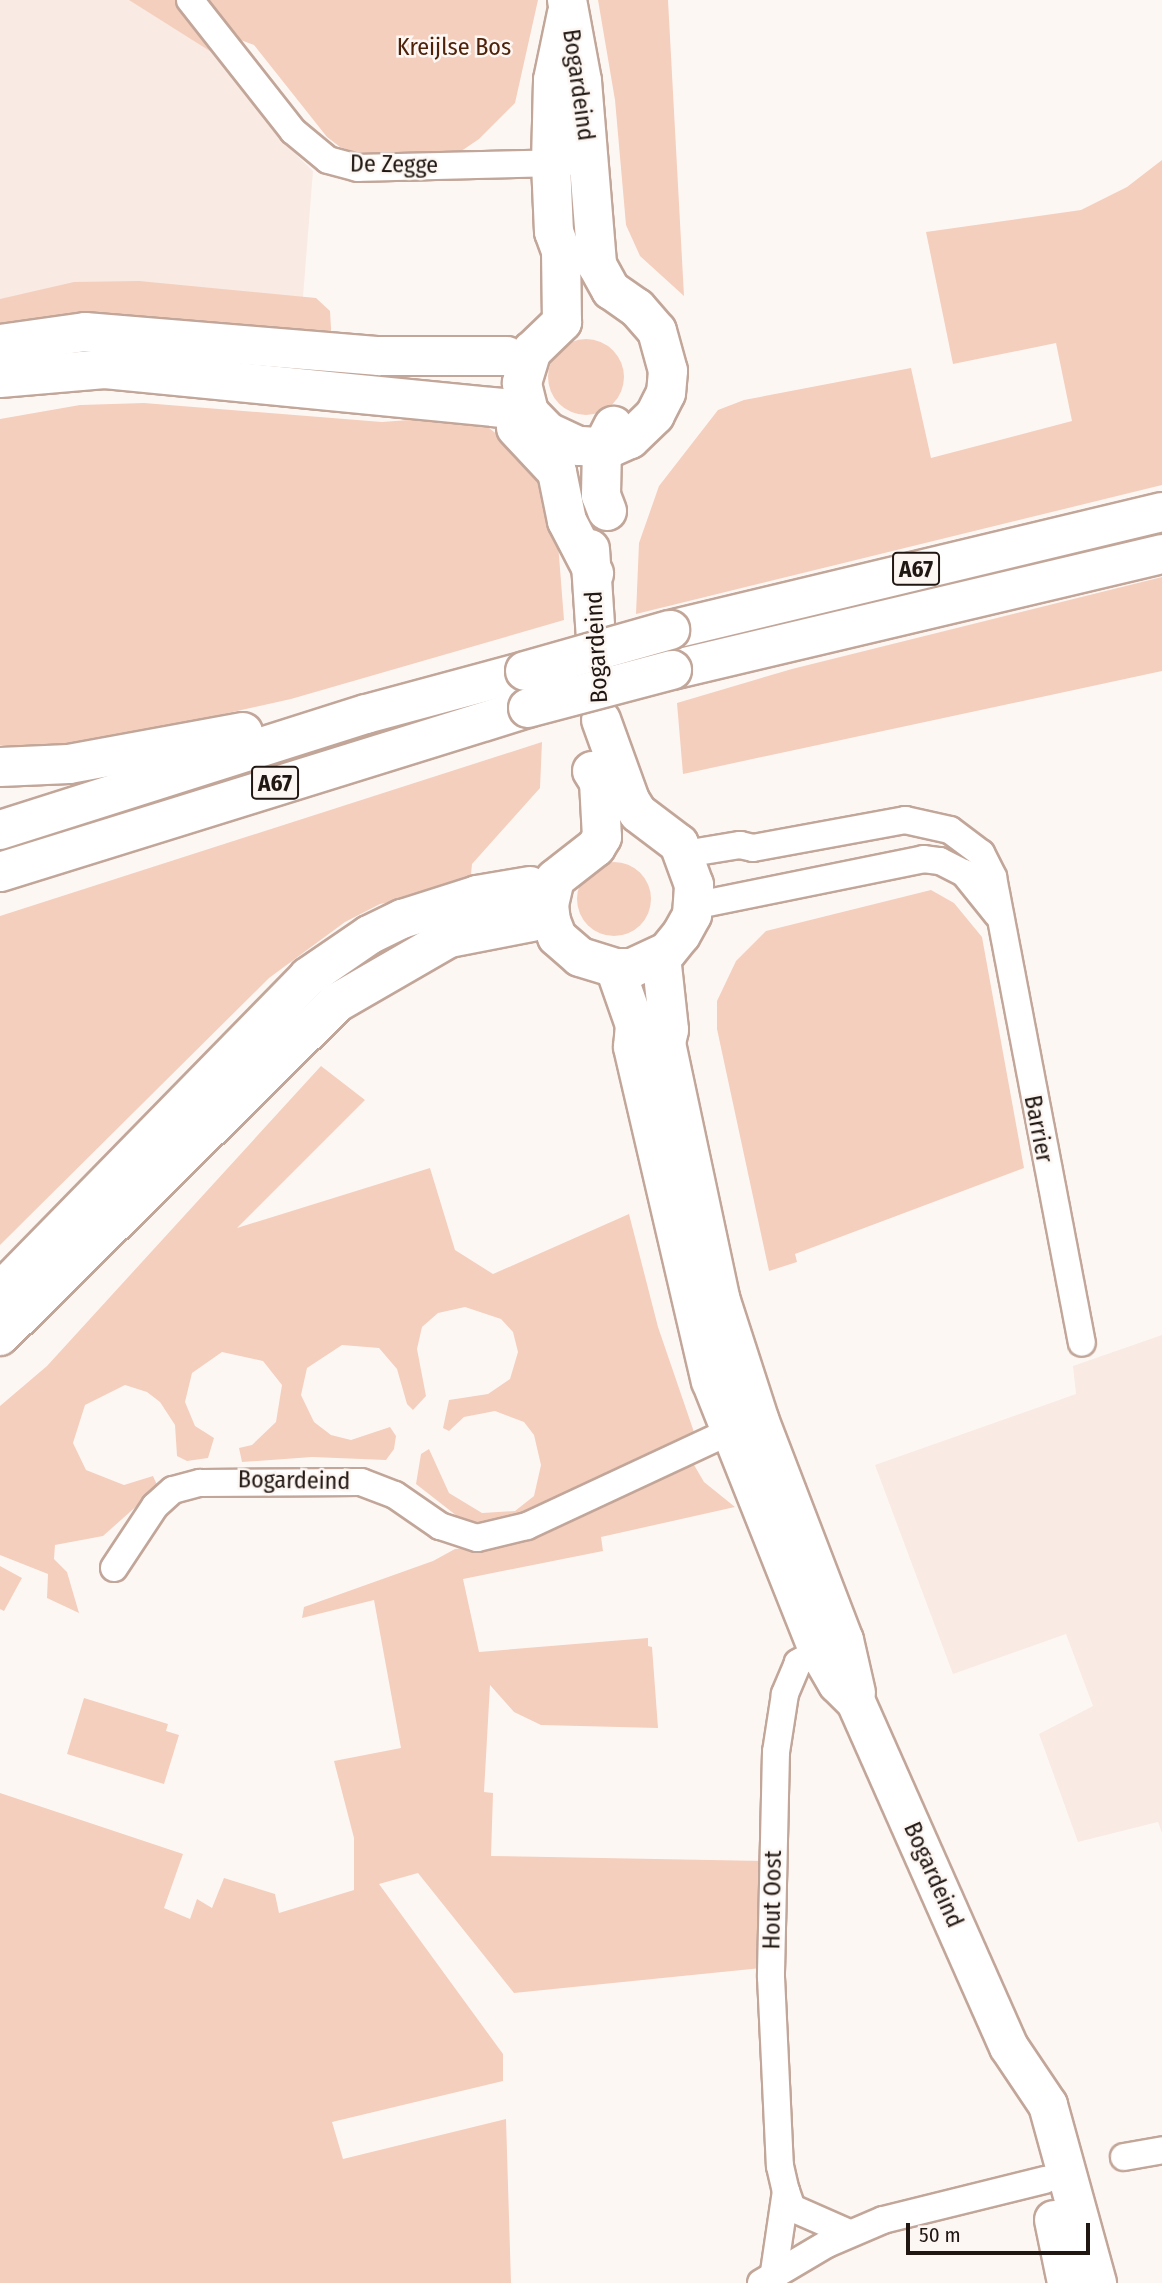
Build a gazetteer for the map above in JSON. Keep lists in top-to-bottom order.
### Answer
{
  "streets": {
    "main road": ["Bogardeind", "A67"],
    "street": ["De Zegge", "Barrier", "Hout Oost"]
  },
  "crossings": [
    ["Bogardeind", "De Zegge"],
    ["Bogardeind", "Barrier"],
    ["Bogardeind", "Hout Oost"]
  ],
  "parks": ["Kreijlse Bos"],
  "scale_bar": "50 m"
}
